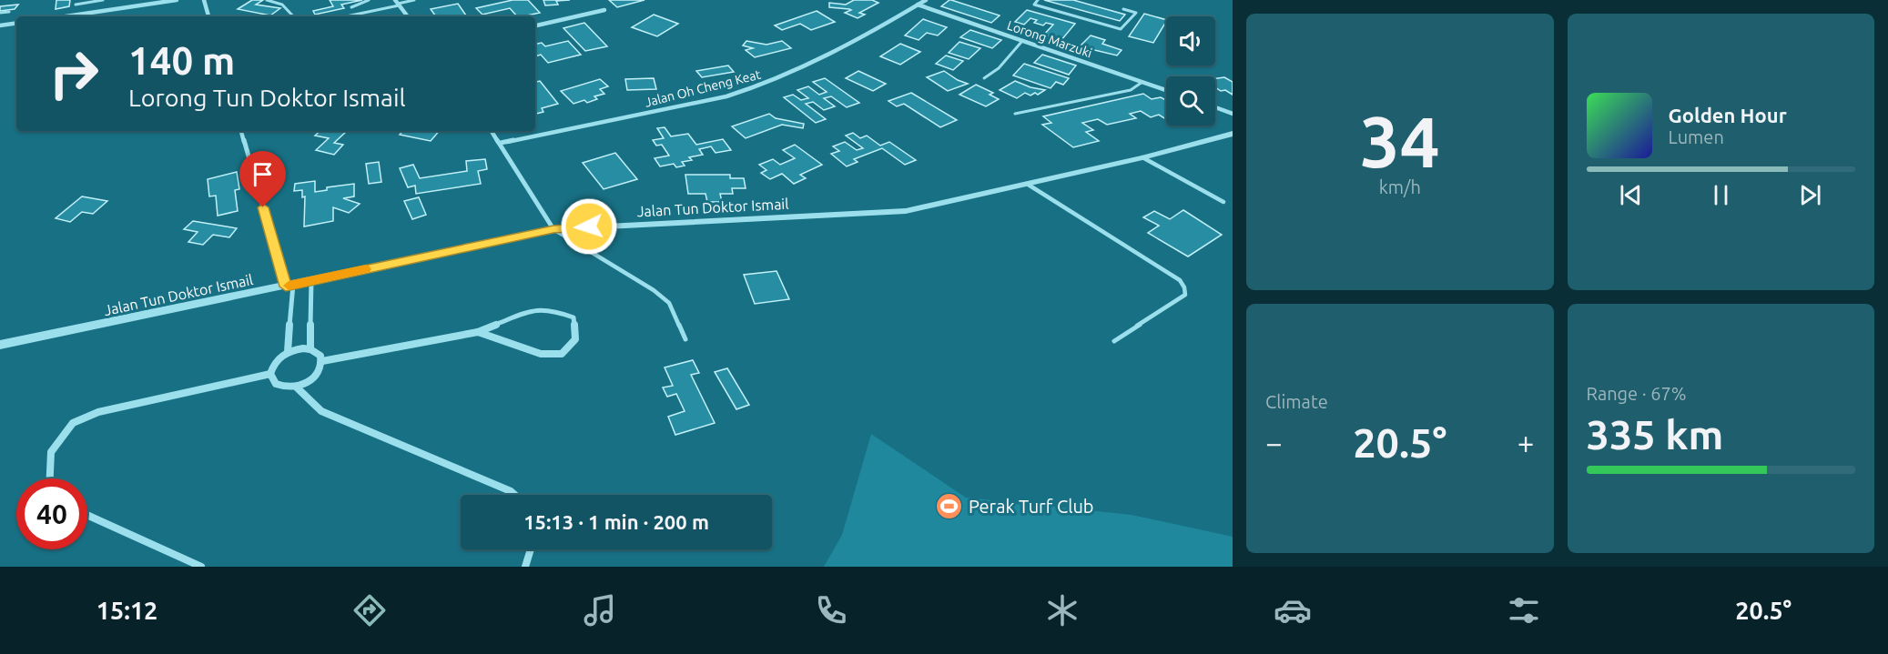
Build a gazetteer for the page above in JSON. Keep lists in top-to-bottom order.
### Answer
{
  "streets": {
    "street": ["Lorong Marzuki", "Jalan Oh Cheng Keat", "Jalan Tun Doktor Ismail"]
  },
  "crossings": [
    ["Lorong Marzuki", "Jalan Oh Cheng Keat"]
  ],
  "places": {
    "sports": ["Perak Turf Club"]
  },
  "page": {
    "tile": [
      ["34", "km/h"],
      "Climate",
      ["Range · 67%", "335 km"]
    ],
    "turn": ["140 m", "Lorong Tun Doktor Ismail"],
    "song": ["Golden Hour", "Lumen"],
    "heat": ["−", "20.5°", "+"],
    "limit": "40",
    "trip": "15:13 · 1 min · 200 m",
    "tabs": ["15:12", "20.5°"]
  }
}
